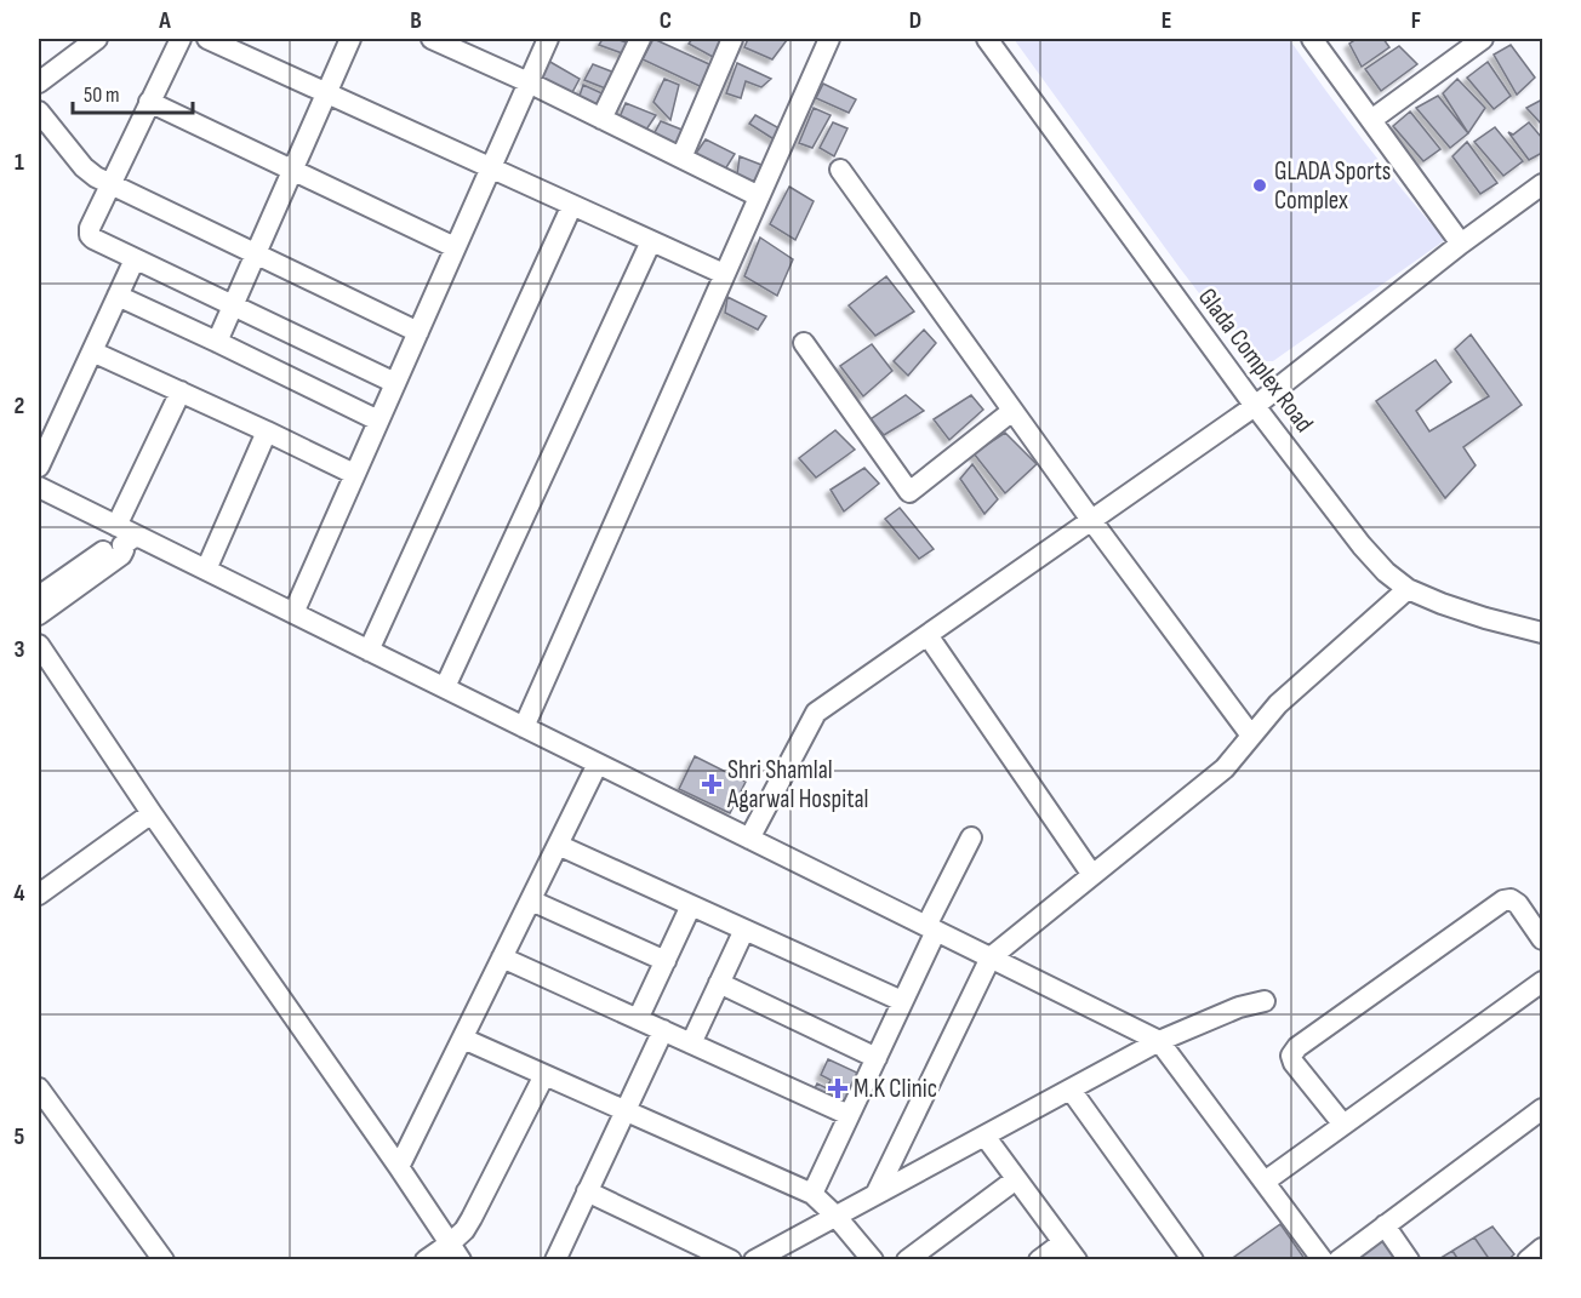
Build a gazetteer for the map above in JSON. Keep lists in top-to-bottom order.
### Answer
{
  "streets": {
    "street": ["Glada Complex Road"]
  },
  "places": {
    "other": ["GLADA Sports Complex"],
    "health": ["Shri Shamlal Agarwal Hospital", "M.K Clinic"]
  },
  "scale_bar": "50 m",
  "grid": {
    "columns": [
      "A",
      "B",
      "C",
      "D",
      "E",
      "F"
    ],
    "rows": [
      "1",
      "2",
      "3",
      "4",
      "5"
    ]
  }
}
